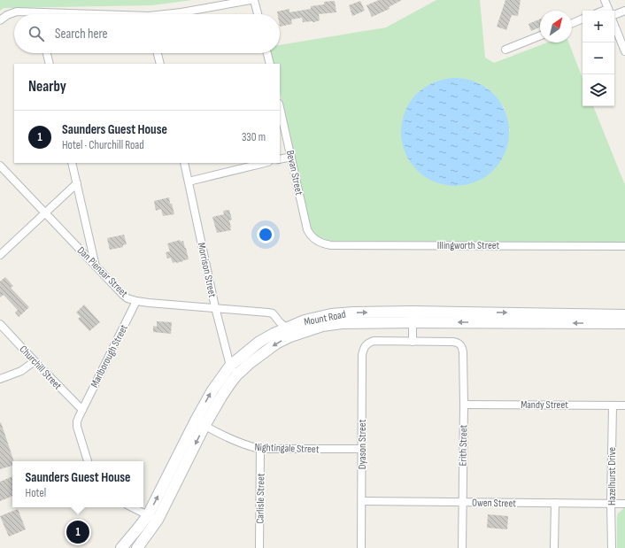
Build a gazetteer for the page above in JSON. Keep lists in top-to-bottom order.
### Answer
{
  "streets": {
    "main road": ["Mount Road"],
    "street": [
      "Bevan Street",
      "Illingworth Street",
      "Morrison Street",
      "Dan Pienaar Street",
      "Marlborough Street",
      "Churchill Street",
      "Mandy Street",
      "Dyason Street",
      "Erith Street",
      "Nightingale Street",
      "Hazelhurst Drive",
      "Carlisle Street",
      "Owen Street"
    ]
  },
  "crossings": [
    ["Bevan Street", "Illingworth Street"],
    ["Morrison Street", "Dan Pienaar Street"],
    ["Morrison Street", "Mount Road"],
    ["Dan Pienaar Street", "Mount Road"],
    ["Dan Pienaar Street", "Marlborough Street"],
    ["Mount Road", "Nightingale Street"],
    ["Marlborough Street", "Churchill Street"],
    ["Mandy Street", "Erith Street"],
    ["Mandy Street", "Hazelhurst Drive"],
    ["Dyason Street", "Erith Street"],
    ["Dyason Street", "Nightingale Street"],
    ["Dyason Street", "Owen Street"],
    ["Erith Street", "Owen Street"],
    ["Nightingale Street", "Carlisle Street"],
    ["Hazelhurst Drive", "Owen Street"]
  ],
  "north": "top right",
  "page": {
    "map_buttons": ["+", "−"],
    "search": "Search here",
    "heading": "Nearby",
    "list": [
      {
        "mark": "1",
        "name": "Saunders Guest House",
        "note": "Hotel · Churchill Road",
        "value": "330 m"
      }
    ],
    "popup": ["Saunders Guest House", "Hotel"],
    "pins": "1"
  }
}
